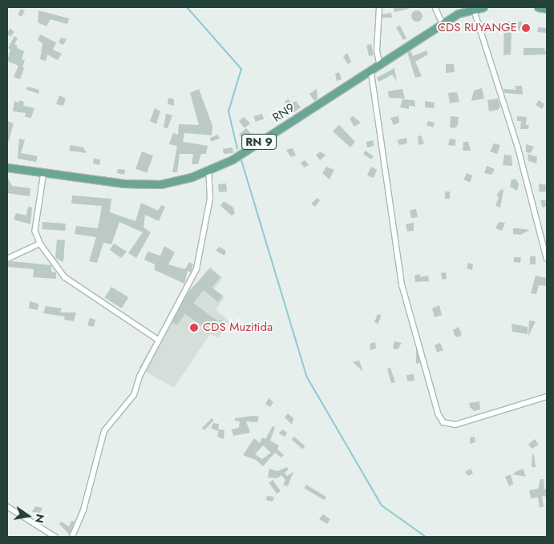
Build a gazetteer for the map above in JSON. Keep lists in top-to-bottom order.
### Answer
{
  "streets": {
    "main road": ["RN9", "RN 9"]
  },
  "places": ["CDS RUYANGE", "CDS Muzitida"],
  "north": "right"
}
